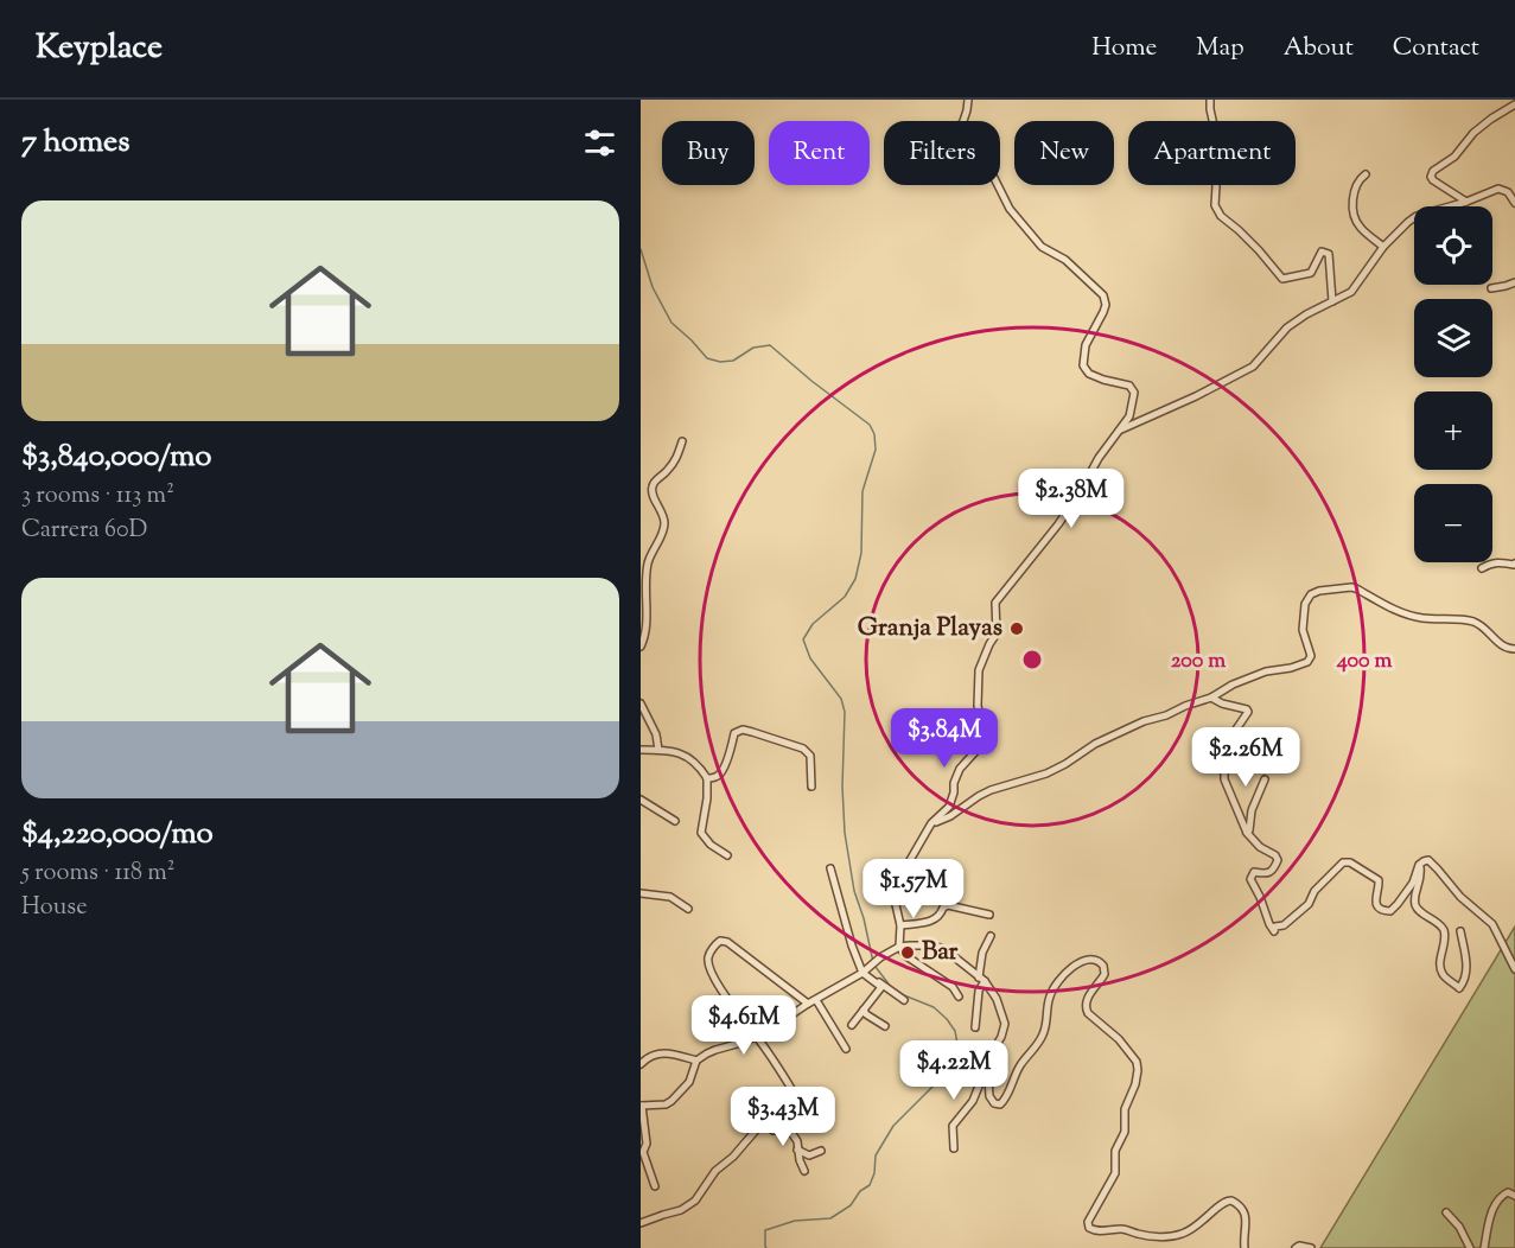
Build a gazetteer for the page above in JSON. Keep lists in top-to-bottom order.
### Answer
{
  "places": ["Granja Playas", "Bar"],
  "page": {
    "header": "Keyplace",
    "nav": [
      "Home",
      "Map",
      "About",
      "Contact"
    ],
    "heading": "7 homes",
    "chip": [
      "Buy",
      "Rent",
      "Filters",
      "New",
      "Apartment"
    ],
    "list": [
      {
        "name": "$3,840,000/mo",
        "note": "3 rooms · 113 m² · Carrera 60D"
      },
      {
        "name": "$4,220,000/mo",
        "note": "5 rooms · 118 m² · House"
      }
    ],
    "map_buttons": ["+", "−"],
    "price": [
      "$2.38M",
      "$3.84M",
      "$2.26M",
      "$1.57M",
      "$4.61M",
      "$4.22M",
      "$3.43M"
    ]
  },
  "rings": ["200 m", "400 m"]
}
